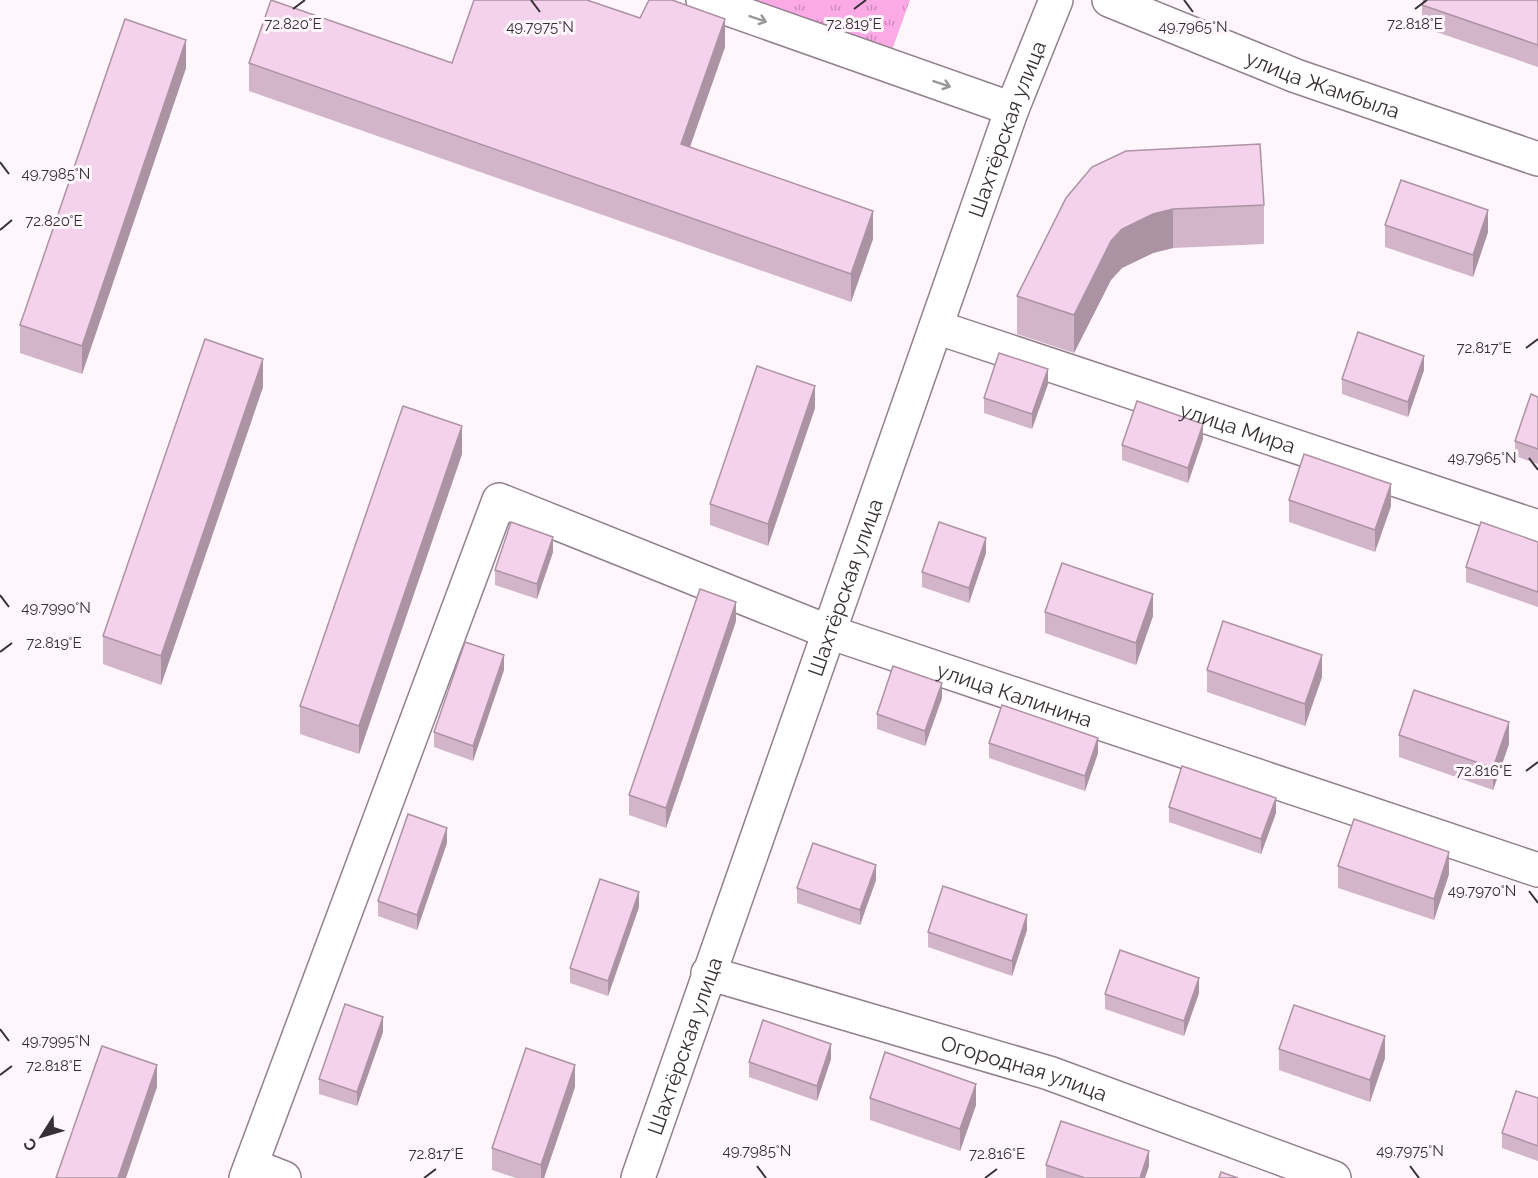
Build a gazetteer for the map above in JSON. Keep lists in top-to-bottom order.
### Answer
{
  "streets": {
    "street": [
      "улица Жамбыла",
      "Шахтёрская улица",
      "улица Мира",
      "улица Калинина",
      "Огородная улица"
    ]
  },
  "crossings": [
    ["Шахтёрская улица", "улица Мира"],
    ["Шахтёрская улица", "улица Калинина"],
    ["Шахтёрская улица", "Огородная улица"]
  ],
  "north": "bottom left",
  "coordinates": [
    "72.820°E",
    "72.819°E",
    "72.818°E",
    "49.7975°N",
    "49.7965°N",
    "49.7985°N",
    "72.817°E",
    "49.7990°N",
    "72.816°E",
    "49.7970°N",
    "49.7995°N"
  ]
}
